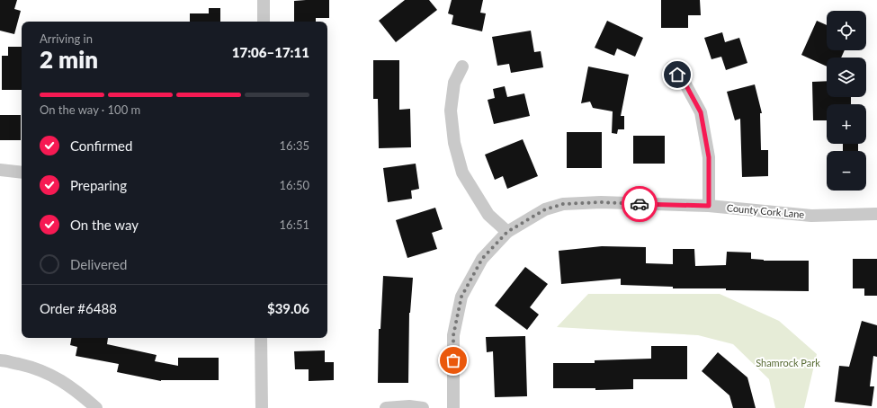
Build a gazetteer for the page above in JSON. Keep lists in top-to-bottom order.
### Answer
{
  "streets": {
    "street": ["County Cork Lane"]
  },
  "parks": ["Shamrock Park"],
  "page": {
    "map_buttons": ["+", "−"],
    "heading": ["2 min", "Arriving in", "17:06–17:11"],
    "panel": ["Order #6488", "$39.06"],
    "bar": "On the way · 100 m",
    "list": [
      ["Confirmed", "16:35"],
      ["Preparing", "16:50"],
      ["On the way", "16:51"],
      "Delivered"
    ]
  }
}
